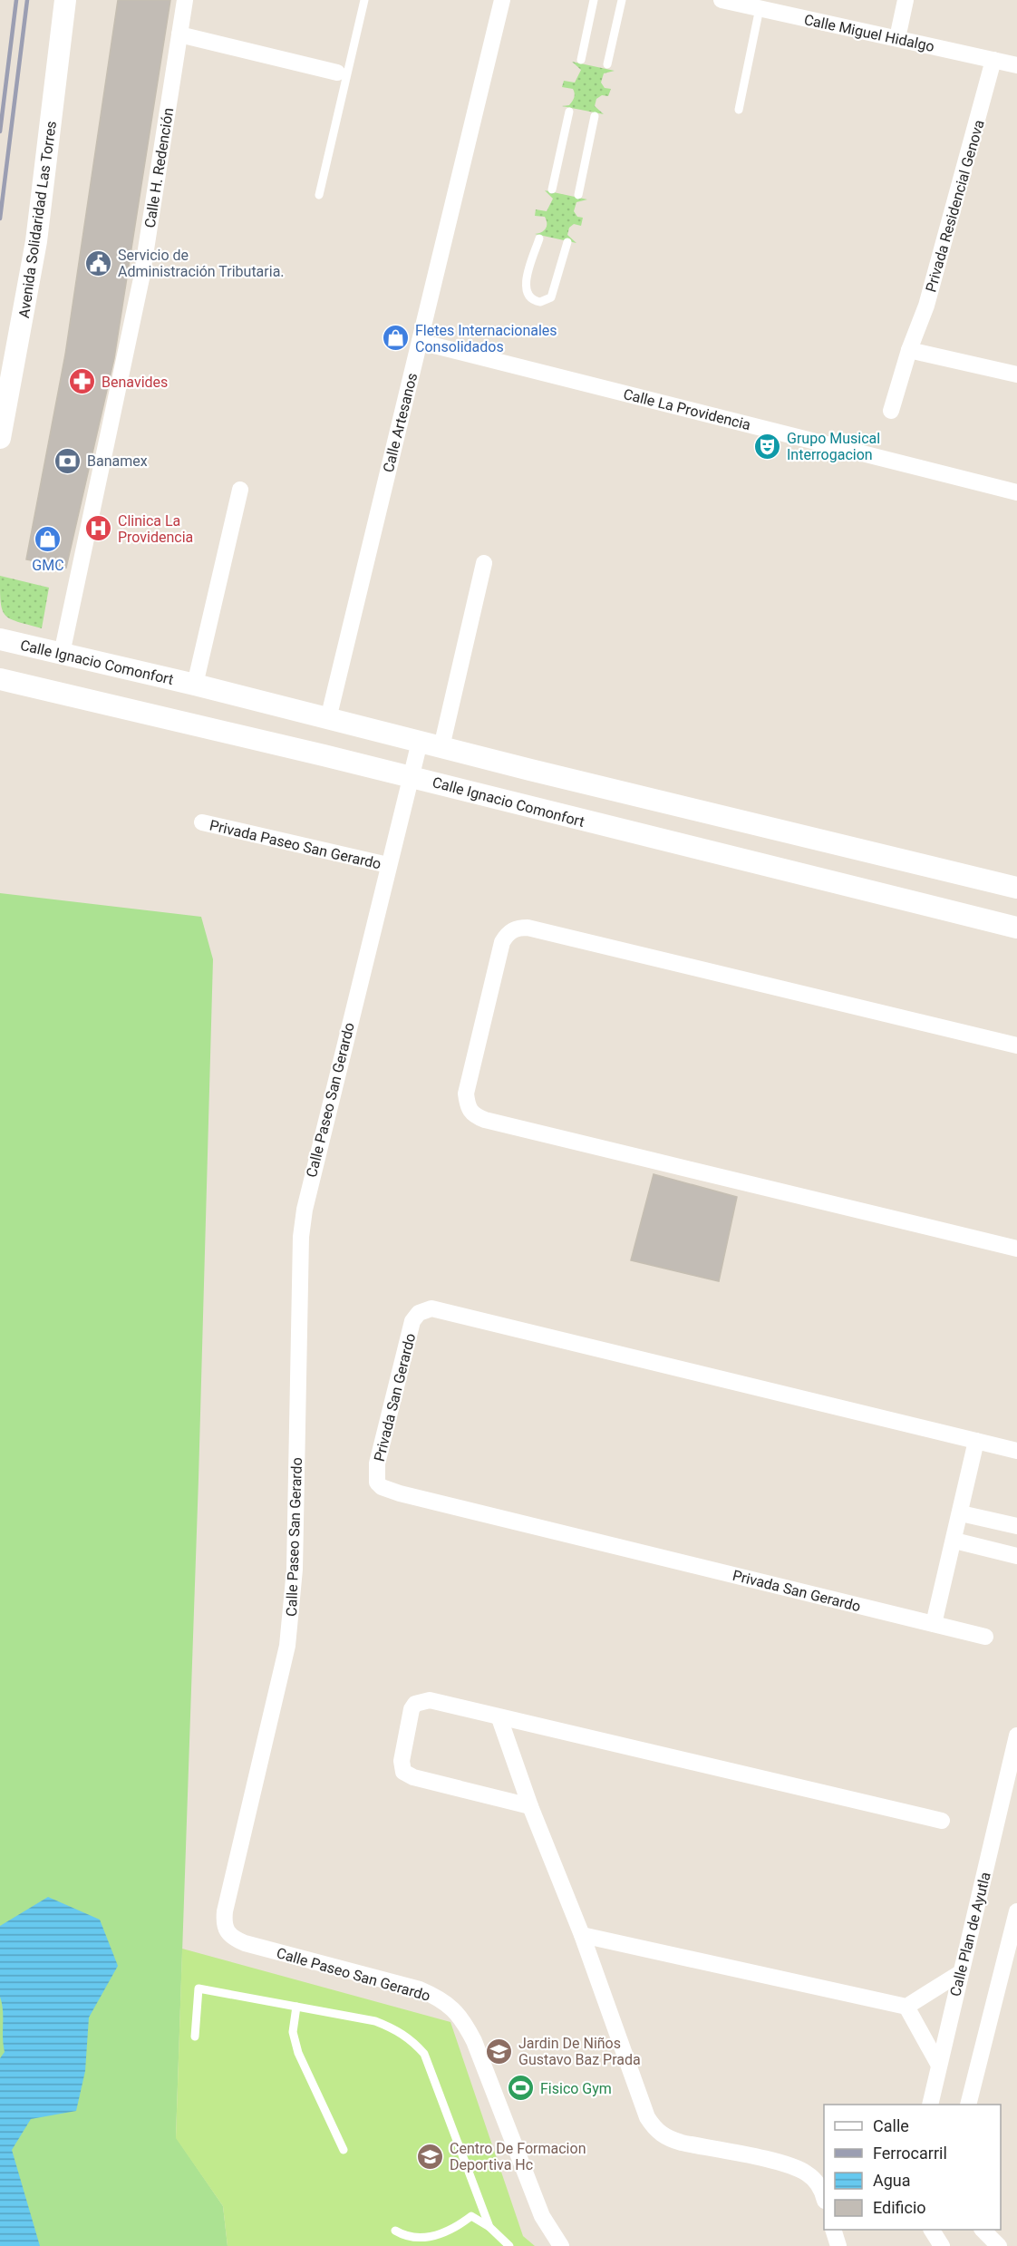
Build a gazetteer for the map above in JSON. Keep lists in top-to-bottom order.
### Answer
{
  "streets": {
    "main road": ["Avenida Solidaridad Las Torres", "Calle Ignacio Comonfort"],
    "street": [
      "Calle Miguel Hidalgo",
      "Calle H. Redención",
      "Privada Residencial Genova",
      "Calle La Providencia",
      "Calle Artesanos",
      "Privada Paseo San Gerardo",
      "Calle Paseo San Gerardo",
      "Privada San Gerardo",
      "Calle Plan de Ayutla"
    ]
  },
  "crossings": [
    ["Calle Miguel Hidalgo", "Privada Residencial Genova"],
    ["Calle H. Redención", "Calle Ignacio Comonfort"],
    ["Calle La Providencia", "Calle Artesanos"],
    ["Calle Artesanos", "Calle Ignacio Comonfort"],
    ["Calle Ignacio Comonfort", "Calle Paseo San Gerardo"],
    ["Privada Paseo San Gerardo", "Calle Paseo San Gerardo"]
  ],
  "places": {
    "public building": ["Servicio de Administración Tributaria."],
    "shop": ["Fletes Internacionales Consolidados", "GMC"],
    "pharmacy": ["Benavides"],
    "theatre": ["Grupo Musical Interrogacion"],
    "bank": ["Banamex"],
    "hospital": ["Clinica La Providencia"],
    "school or university": ["Jardin De Niños Gustavo Baz Prada", "Centro De Formacion Deportiva Hc"],
    "sports": ["Fisico Gym"]
  },
  "legend": [
    "Calle",
    "Ferrocarril",
    "Agua",
    "Edificio"
  ]
}
